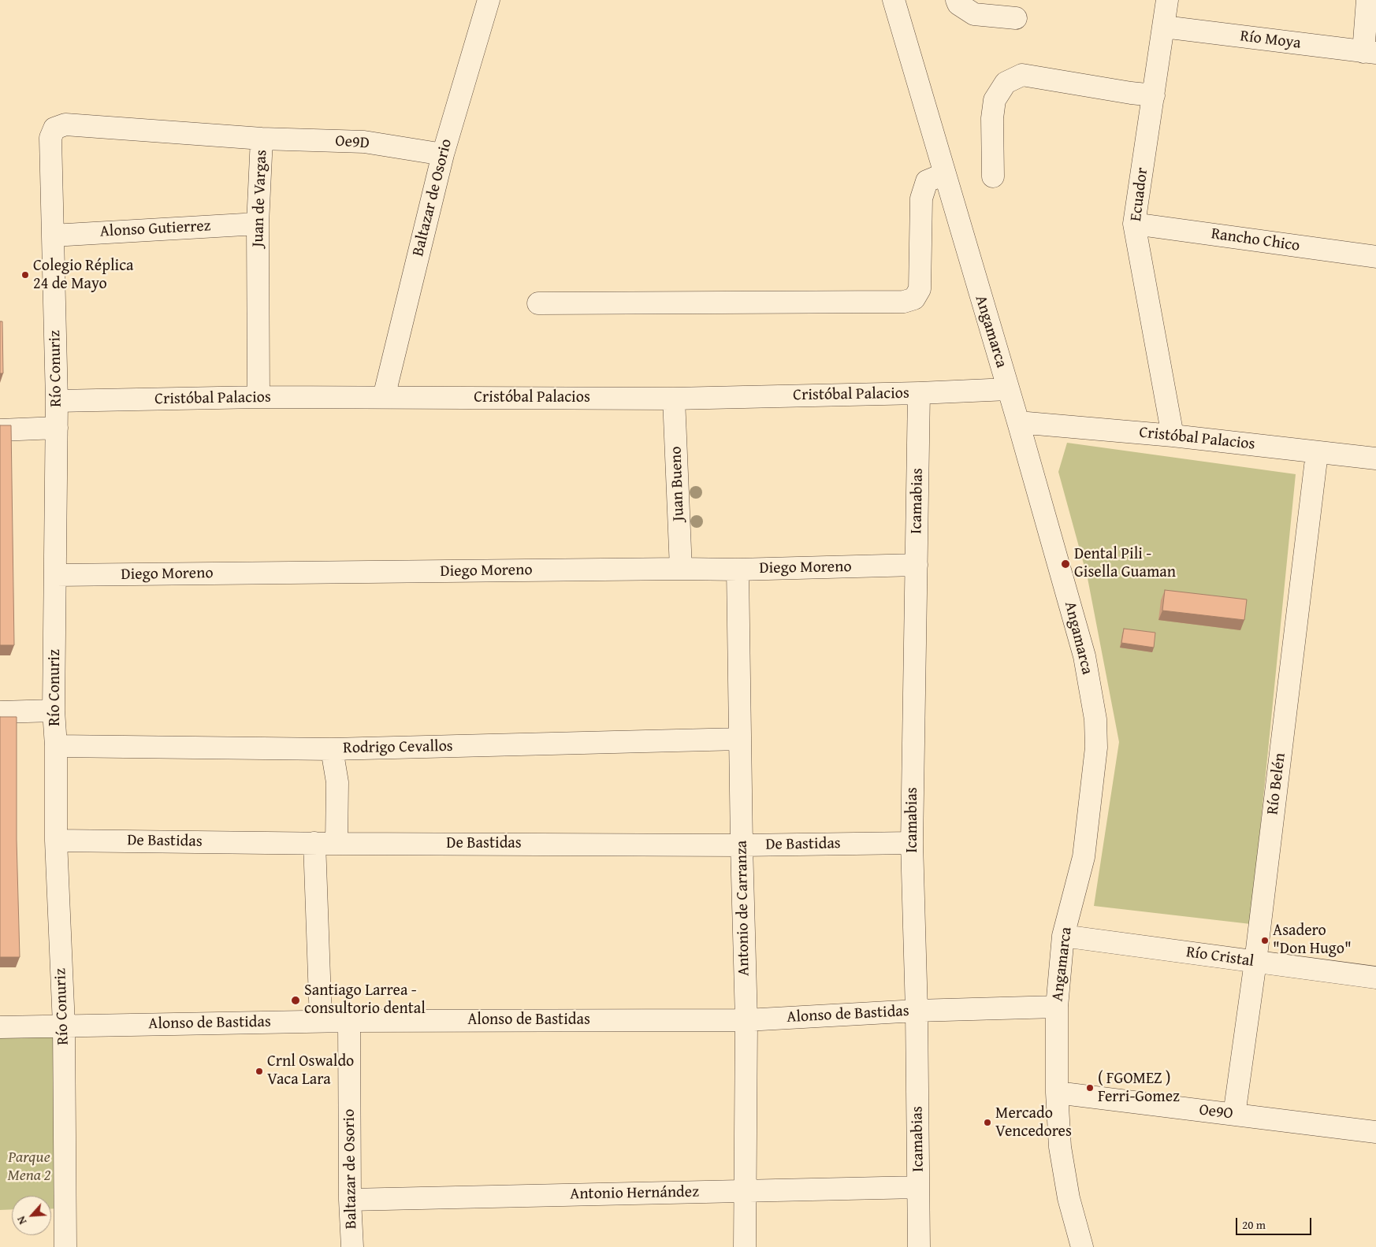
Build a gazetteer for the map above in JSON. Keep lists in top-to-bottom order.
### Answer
{
  "streets": {
    "street": [
      "Río Moya",
      "Oe9D",
      "Ecuador",
      "Baltazar de Osorio",
      "Juan de Vargas",
      "Alonso Gutierrez",
      "Rancho Chico",
      "Angamarca",
      "Río Conuriz",
      "Cristóbal Palacios",
      "Juan Bueno",
      "Icamabias",
      "Diego Moreno",
      "Rodrigo Cevallos",
      "Río Belén",
      "De Bastidas",
      "Antonio de Carranza",
      "Río Cristal",
      "Alonso de Bastidas",
      "Oe9O",
      "Antonio Hernández"
    ]
  },
  "crossings": [
    ["Río Moya", "Ecuador"],
    ["Oe9D", "Baltazar de Osorio"],
    ["Oe9D", "Juan de Vargas"],
    ["Ecuador", "Rancho Chico"],
    ["Ecuador", "Cristóbal Palacios"],
    ["Baltazar de Osorio", "Cristóbal Palacios"],
    ["Baltazar de Osorio", "Alonso de Bastidas"],
    ["Baltazar de Osorio", "Antonio Hernández"],
    ["Juan de Vargas", "Alonso Gutierrez"],
    ["Juan de Vargas", "Río Conuriz"],
    ["Juan de Vargas", "Cristóbal Palacios"],
    ["Alonso Gutierrez", "Río Conuriz"],
    ["Angamarca", "Cristóbal Palacios"],
    ["Angamarca", "Río Cristal"],
    ["Angamarca", "Alonso de Bastidas"],
    ["Angamarca", "Oe9O"],
    ["Río Conuriz", "Cristóbal Palacios"],
    ["Río Conuriz", "Diego Moreno"],
    ["Río Conuriz", "Rodrigo Cevallos"],
    ["Río Conuriz", "De Bastidas"],
    ["Río Conuriz", "Alonso de Bastidas"],
    ["Cristóbal Palacios", "Juan Bueno"],
    ["Cristóbal Palacios", "Icamabias"],
    ["Cristóbal Palacios", "Río Belén"],
    ["Juan Bueno", "Diego Moreno"],
    ["Icamabias", "Diego Moreno"],
    ["Icamabias", "De Bastidas"],
    ["Icamabias", "Alonso de Bastidas"],
    ["Icamabias", "Antonio Hernández"],
    ["Diego Moreno", "Antonio de Carranza"],
    ["Rodrigo Cevallos", "Antonio de Carranza"],
    ["Río Belén", "Río Cristal"],
    ["Río Belén", "Oe9O"],
    ["De Bastidas", "Antonio de Carranza"],
    ["Antonio de Carranza", "Alonso de Bastidas"],
    ["Antonio de Carranza", "Antonio Hernández"]
  ],
  "parks": ["Parque Mena 2"],
  "places": [
    "Colegio Réplica 24 de Mayo",
    "Dental Pili - Gisella Guaman",
    "Asadero \"Don Hugo\"",
    "Santiago Larrea - consultorio dental",
    "Crnl Oswaldo Vaca Lara",
    "( FGOMEZ ) Ferri-Gomez",
    "Mercado Vencedores"
  ],
  "scale_bar": "20 m",
  "north": "bottom left"
}
